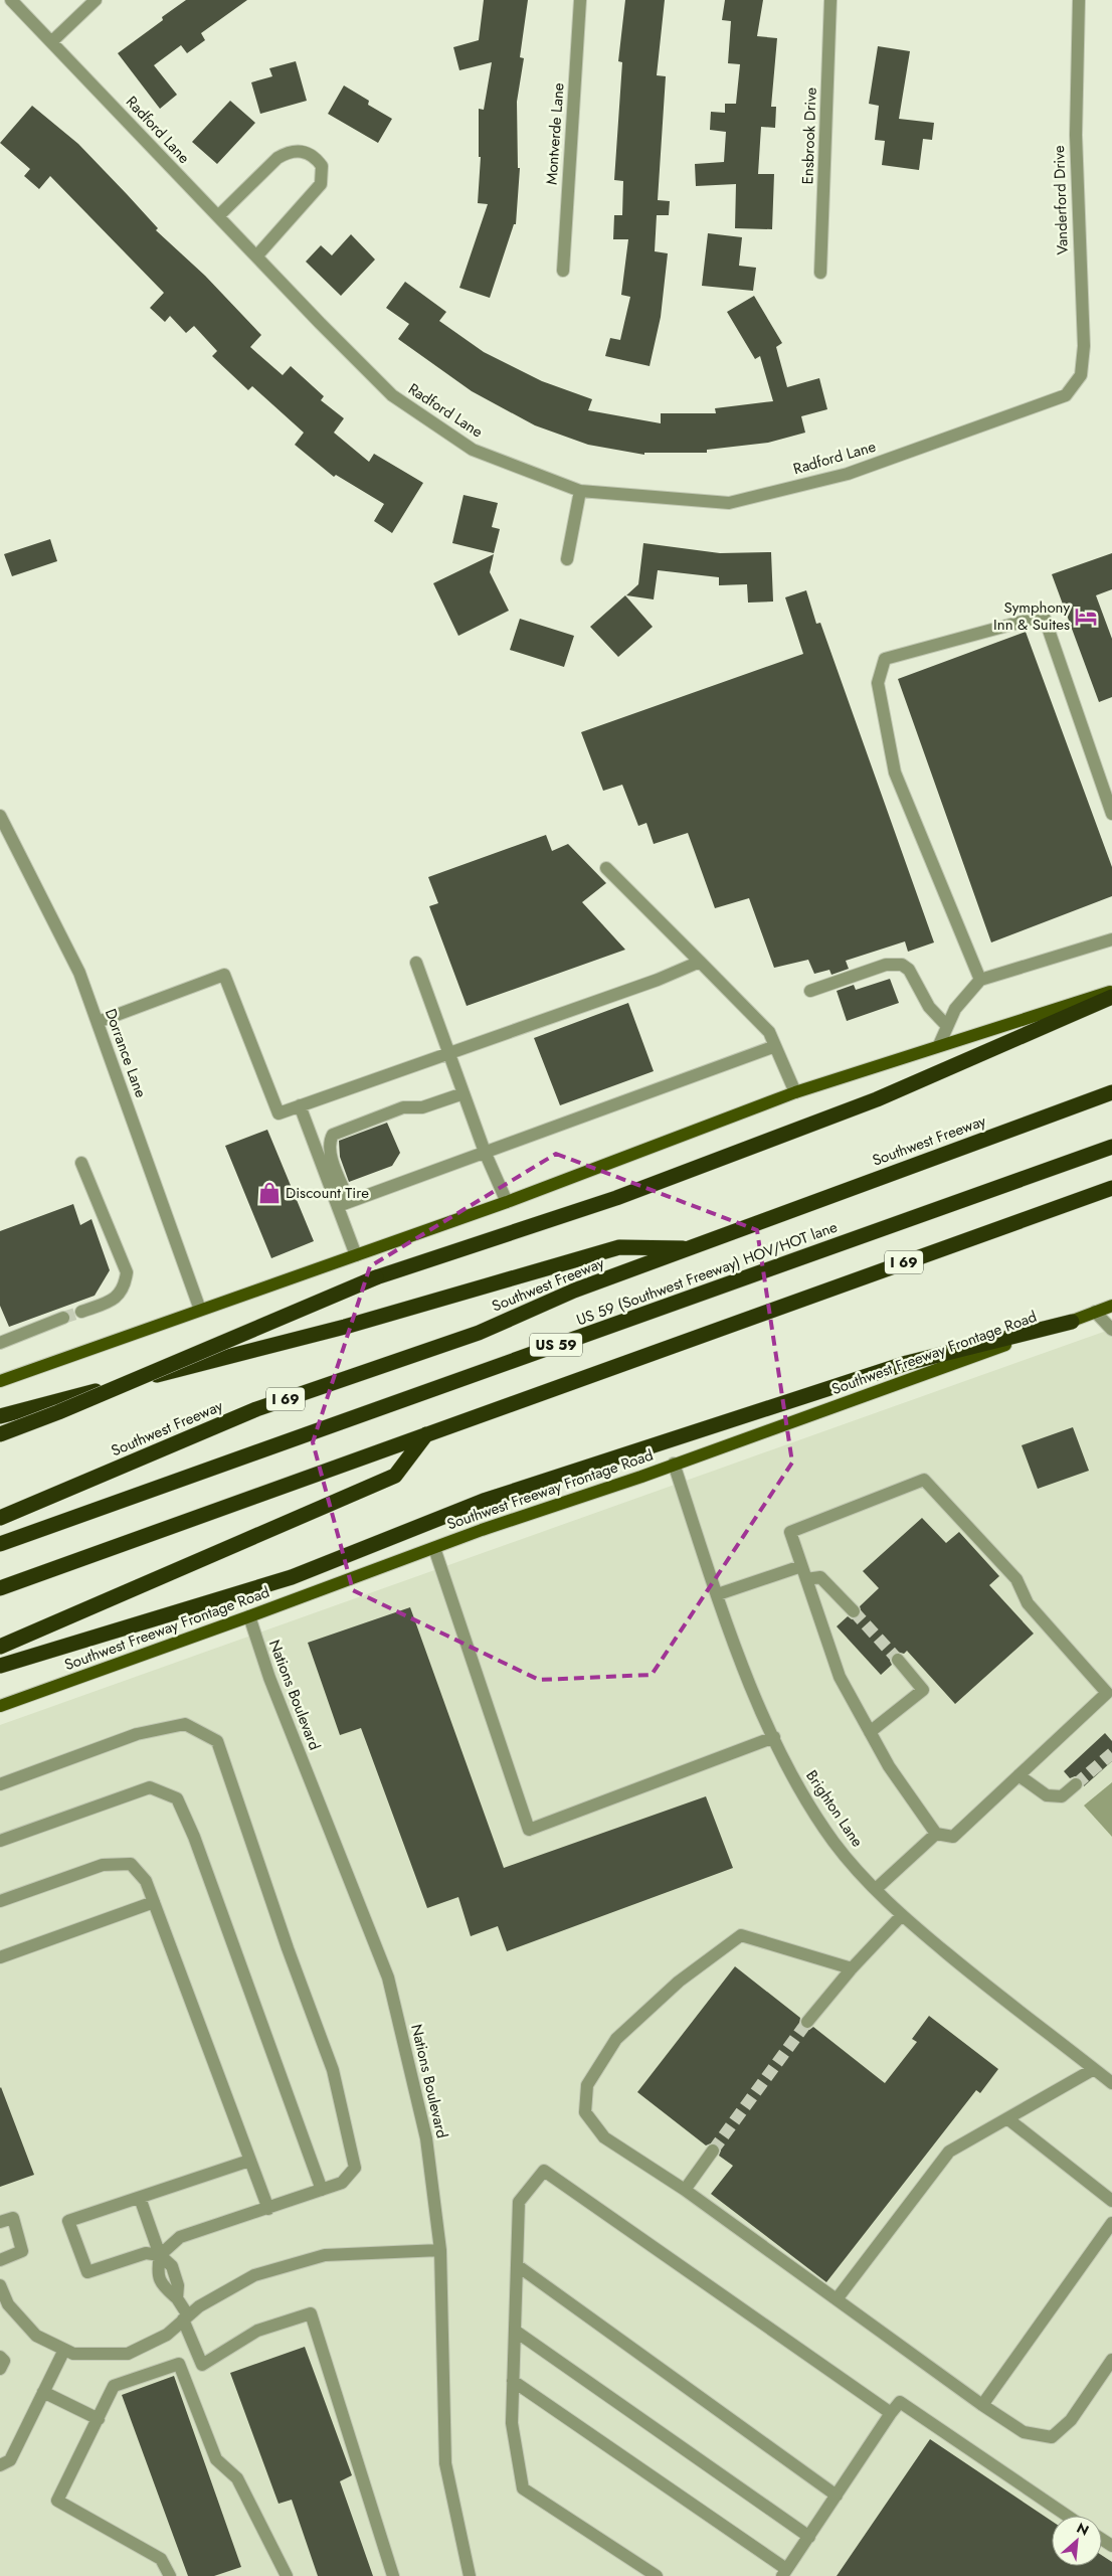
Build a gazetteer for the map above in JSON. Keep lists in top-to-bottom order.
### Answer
{
  "streets": {
    "highway": [
      "Southwest Freeway",
      "I 69",
      "US 59 (Southwest Freeway) HOV/HOT lane",
      "US 59"
    ],
    "main road": ["Southwest Freeway Frontage Road"],
    "street": [
      "Radford Lane",
      "Montverde Lane",
      "Ensbrook Drive",
      "Vanderford Drive",
      "Dorrance Lane",
      "Nations Boulevard",
      "Brighton Lane"
    ]
  },
  "crossings": [
    ["Radford Lane", "Vanderford Drive"],
    ["Southwest Freeway Frontage Road", "Nations Boulevard"],
    ["Southwest Freeway Frontage Road", "Brighton Lane"]
  ],
  "places": {
    "hotel": ["Symphony Inn & Suites"],
    "shop": ["Discount Tire"]
  },
  "north": "top right"
}
